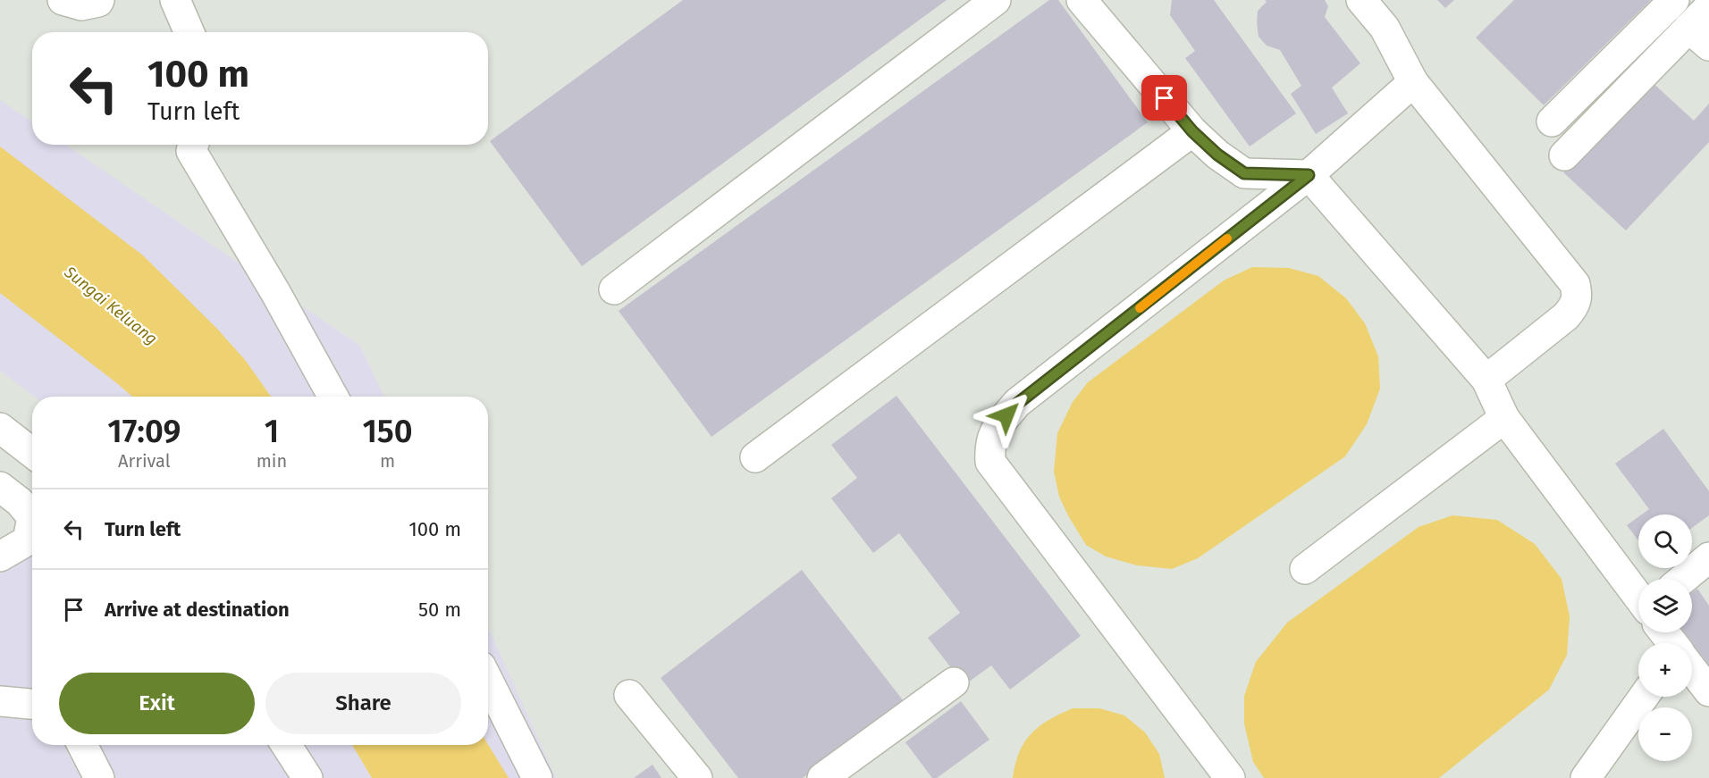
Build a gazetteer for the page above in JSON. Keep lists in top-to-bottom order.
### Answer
{
  "water": ["Sungai Keluang"],
  "page": {
    "turn": ["100 m", "Turn left"],
    "eta": [
      "17:09",
      "Arrival",
      "1",
      "min",
      "150",
      "m"
    ],
    "list": [
      {
        "name": "Turn left",
        "value": "100 m"
      },
      {
        "name": "Arrive at destination",
        "value": "50 m"
      }
    ],
    "map_buttons": ["+", "−"],
    "buttons": ["Exit", "Share"]
  }
}
